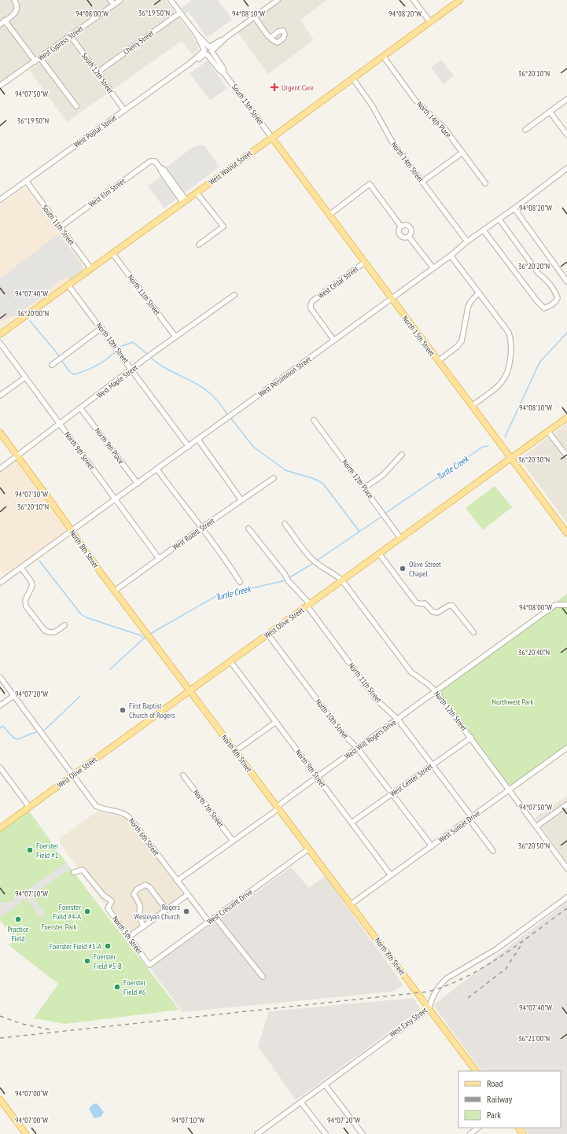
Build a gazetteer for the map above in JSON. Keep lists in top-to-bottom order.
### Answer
{
  "streets": {
    "main road": [
      "West Walnut Street",
      "North 13th Street",
      "North 8th Street",
      "West Olive Street"
    ],
    "street": [
      "Cherry Street",
      "West Cypress Street",
      "South 12th Street",
      "South 13th Street",
      "North 14th Place",
      "West Poplar Street",
      "North 14th Street",
      "West Elm Street",
      "South 11th Street",
      "West Cedar Street",
      "North 11th Street",
      "North 10th Street",
      "West Persimmon Street",
      "West Maple Street",
      "North 9th Place",
      "North 9th Street",
      "North 12th Place",
      "West Rozell Street",
      "North 12th Street",
      "West Will Rogers Drive",
      "West Center Street",
      "North 7th Street",
      "West Sunset Drive",
      "North 6th Street",
      "West Crescent Drive",
      "North 5th Street",
      "West Easy Street"
    ]
  },
  "crossings": [
    ["Cherry Street", "South 12th Street"],
    ["Cherry Street", "South 13th Street"],
    ["West Cypress Street", "South 12th Street"],
    ["South 12th Street", "West Poplar Street"],
    ["South 13th Street", "West Poplar Street"],
    ["South 13th Street", "West Walnut Street"],
    ["South 13th Street", "North 13th Street"],
    ["North 14th Place", "West Walnut Street"],
    ["West Poplar Street", "South 11th Street"],
    ["North 14th Street", "West Walnut Street"],
    ["North 14th Street", "West Persimmon Street"],
    ["West Walnut Street", "West Elm Street"],
    ["West Walnut Street", "South 11th Street"],
    ["West Walnut Street", "North 11th Street"],
    ["West Walnut Street", "North 13th Street"],
    ["West Walnut Street", "North 10th Street"],
    ["West Elm Street", "South 11th Street"],
    ["West Cedar Street", "North 13th Street"],
    ["West Cedar Street", "West Persimmon Street"],
    ["North 11th Street", "West Maple Street"],
    ["North 11th Street", "West Olive Street"],
    ["North 11th Street", "West Will Rogers Drive"],
    ["North 11th Street", "West Center Street"],
    ["North 11th Street", "West Sunset Drive"],
    ["North 13th Street", "West Persimmon Street"],
    ["North 13th Street", "West Olive Street"],
    ["North 10th Street", "West Persimmon Street"],
    ["North 10th Street", "West Maple Street"],
    ["North 10th Street", "West Olive Street"],
    ["North 10th Street", "West Will Rogers Drive"],
    ["North 10th Street", "West Center Street"],
    ["North 10th Street", "West Sunset Drive"],
    ["West Persimmon Street", "North 9th Place"],
    ["West Persimmon Street", "North 9th Street"],
    ["West Persimmon Street", "North 8th Street"],
    ["West Maple Street", "North 9th Place"],
    ["West Maple Street", "North 9th Street"],
    ["West Maple Street", "North 8th Street"],
    ["North 9th Street", "West Rozell Street"],
    ["North 9th Street", "West Olive Street"],
    ["North 9th Street", "West Will Rogers Drive"],
    ["North 9th Street", "West Center Street"],
    ["North 9th Street", "West Sunset Drive"],
    ["North 12th Place", "West Olive Street"],
    ["West Rozell Street", "North 8th Street"],
    ["North 8th Street", "West Olive Street"],
    ["North 8th Street", "West Will Rogers Drive"],
    ["North 8th Street", "West Sunset Drive"],
    ["North 8th Street", "West Crescent Drive"],
    ["North 8th Street", "West Easy Street"],
    ["West Olive Street", "North 12th Street"],
    ["West Olive Street", "North 6th Street"],
    ["North 12th Street", "West Will Rogers Drive"],
    ["North 12th Street", "West Center Street"],
    ["North 12th Street", "West Sunset Drive"],
    ["West Will Rogers Drive", "North 7th Street"],
    ["West Will Rogers Drive", "North 6th Street"],
    ["North 6th Street", "West Crescent Drive"],
    ["West Crescent Drive", "North 5th Street"]
  ],
  "water": ["Turtle Creek"],
  "parks": ["Northwest Park", "Foerster Park"],
  "places": {
    "health": ["Urgent Care"],
    "other": [
      "Olive Street Chapel",
      "First Baptist Church of Rogers",
      "Foerster Field #1",
      "Foerster Field #4-A",
      "Rogers Wesleyan Church",
      "Practice Field",
      "Foerster Field #5-A",
      "Foerster Field #5-B",
      "Foerster Field #6"
    ]
  },
  "legend": ["Road", "Railway", "Park"],
  "coordinates": [
    "36°19'50\"N",
    "94°08'10\"W",
    "94°08'20\"W",
    "94°08'00\"W",
    "36°20'10\"N",
    "94°07'50\"W",
    "36°20'20\"N",
    "94°07'40\"W",
    "36°20'00\"N",
    "36°20'30\"N",
    "94°07'30\"W",
    "36°20'40\"N",
    "94°07'20\"W",
    "36°20'50\"N",
    "94°07'10\"W",
    "36°21'00\"N",
    "94°07'00\"W"
  ]
}
